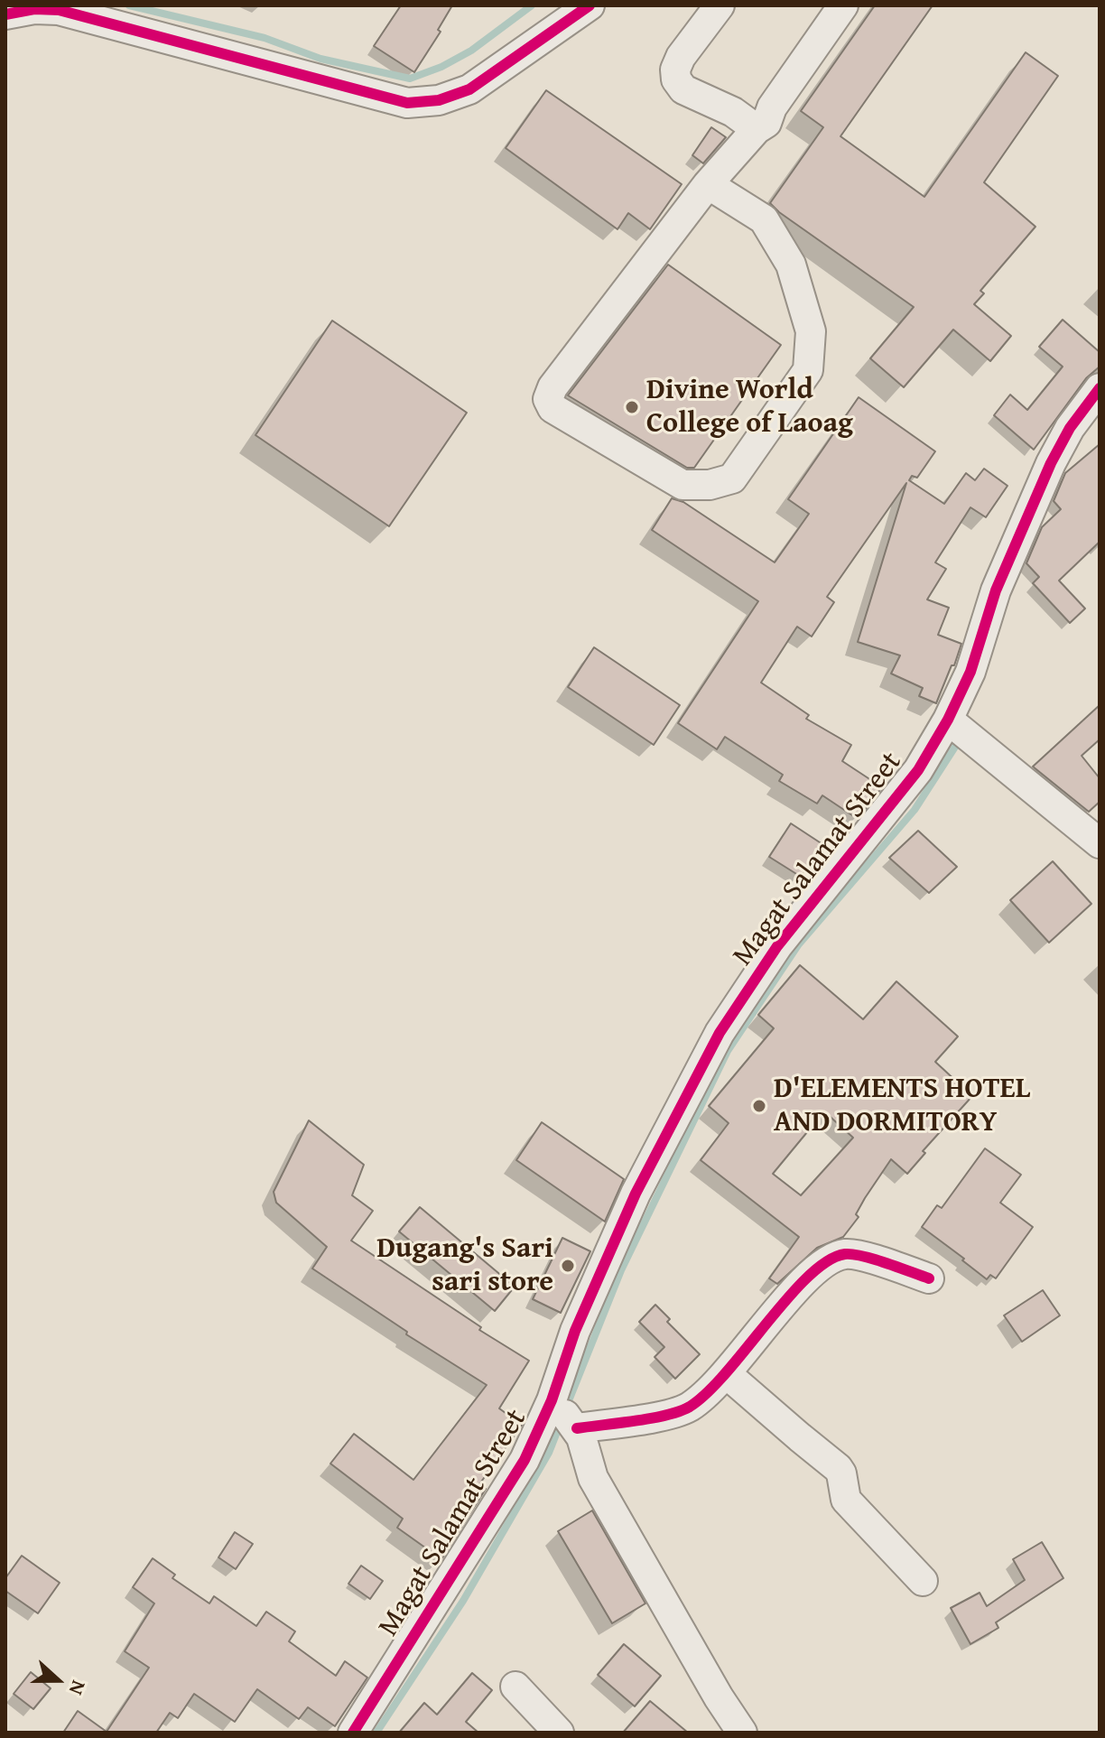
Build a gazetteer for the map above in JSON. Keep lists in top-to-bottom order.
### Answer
{
  "streets": {
    "street": ["Magat Salamat Street"]
  },
  "places": ["Divine World College of Laoag", "D'ELEMENTS HOTEL AND DORMITORY", "Dugang's Sari sari store"],
  "north": "right"
}
